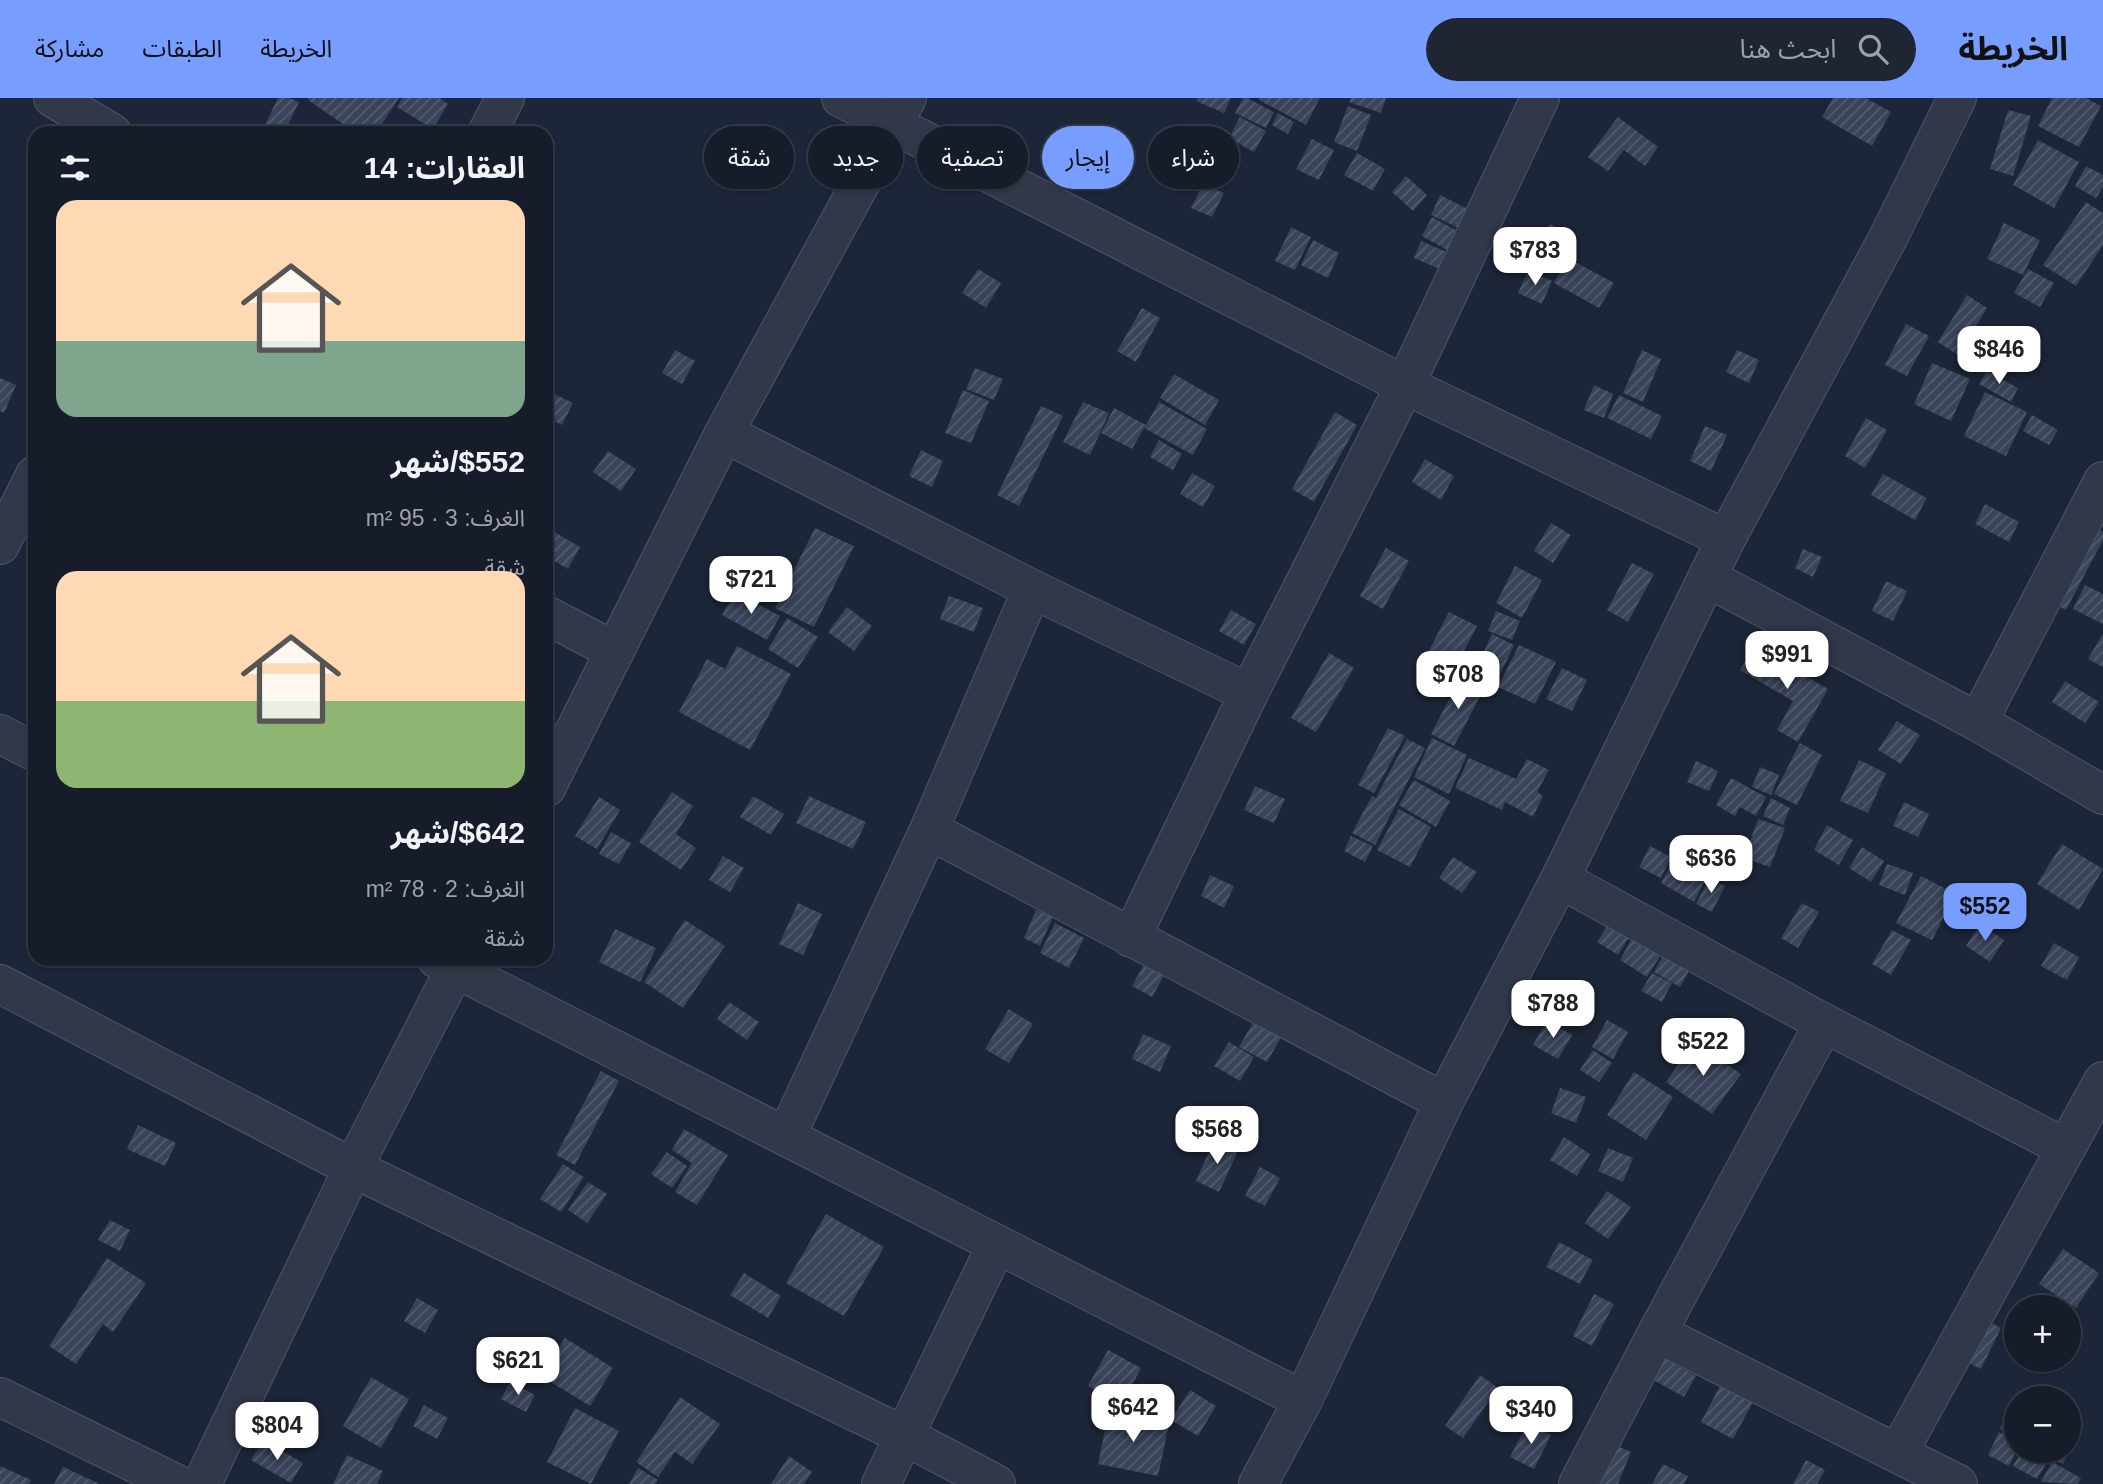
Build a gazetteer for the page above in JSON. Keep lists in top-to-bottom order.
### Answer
{
  "page": {
    "header": "الخريطة",
    "search": "ابحث هنا",
    "nav": ["الخريطة", "الطبقات", "مشاركة"],
    "chip": [
      "شراء",
      "إيجار",
      "تصفية",
      "جديد",
      "شقة"
    ],
    "heading": "العقارات: 14",
    "list": [
      {
        "name": "$552/شهر",
        "note": "الغرف: 3 · 95 m² · شقة"
      },
      {
        "name": "$642/شهر",
        "note": "الغرف: 2 · 78 m² · شقة"
      }
    ],
    "price": [
      "$783",
      "$846",
      "$721",
      "$991",
      "$708",
      "$636",
      "$552",
      "$788",
      "$522",
      "$568",
      "$621",
      "$642",
      "$340",
      "$804"
    ],
    "map_buttons": ["+", "−"]
  }
}
